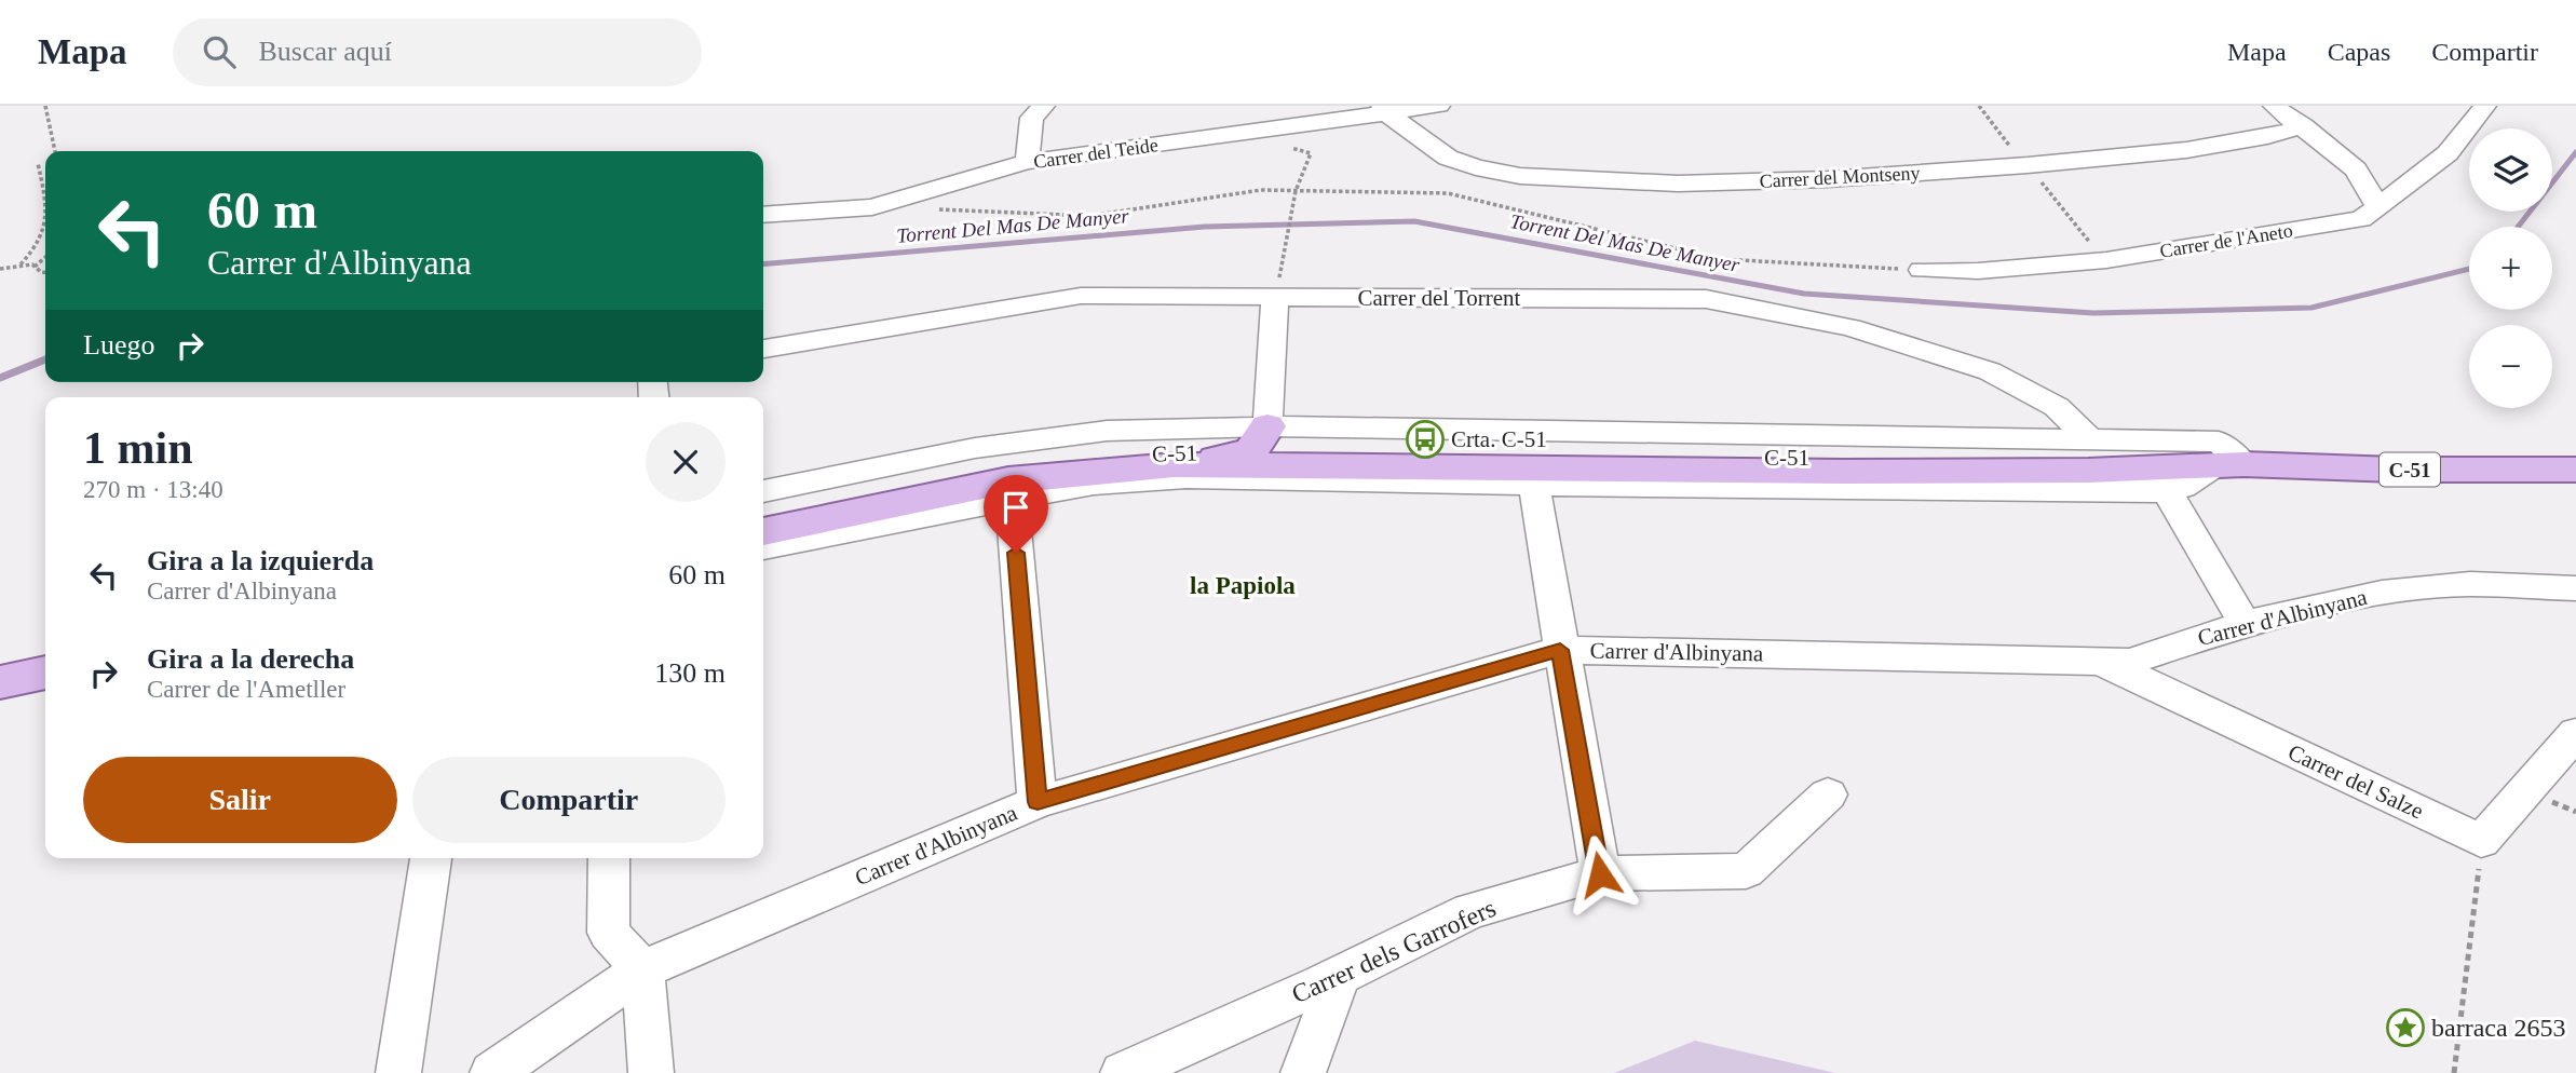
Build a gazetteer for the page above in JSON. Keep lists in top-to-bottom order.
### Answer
{
  "streets": {
    "main road": ["C-51"],
    "street": [
      "Carrer del Teide",
      "Carrer del Montseny",
      "Carrer de l'Aneto",
      "Carrer del Torrent",
      "Carrer d'Albinyana",
      "Carrer del Salze",
      "Carrer dels Garrofers"
    ]
  },
  "crossings": [
    ["Carrer del Teide", "Carrer del Montseny"],
    ["Carrer del Torrent", "C-51"],
    ["Carrer d'Albinyana", "Carrer del Salze"]
  ],
  "districts": ["la Papiola"],
  "water": ["Torrent Del Mas De Manyer"],
  "places": {
    "bus stop": ["Crta. C-51"],
    "place": ["barraca 2653"]
  },
  "page": {
    "header": "Mapa",
    "search": "Buscar aquí",
    "nav": ["Mapa", "Capas", "Compartir"],
    "map_buttons": ["+", "−"],
    "turn": ["60 m", "Carrer d'Albinyana"],
    "then": "Luego",
    "heading": ["1 min", "270 m · 13:40"],
    "list": [
      {
        "name": "Gira a la izquierda",
        "note": "Carrer d'Albinyana",
        "value": "60 m"
      },
      {
        "name": "Gira a la derecha",
        "note": "Carrer de l'Ametller",
        "value": "130 m"
      }
    ],
    "buttons": ["Salir", "Compartir"]
  }
}
